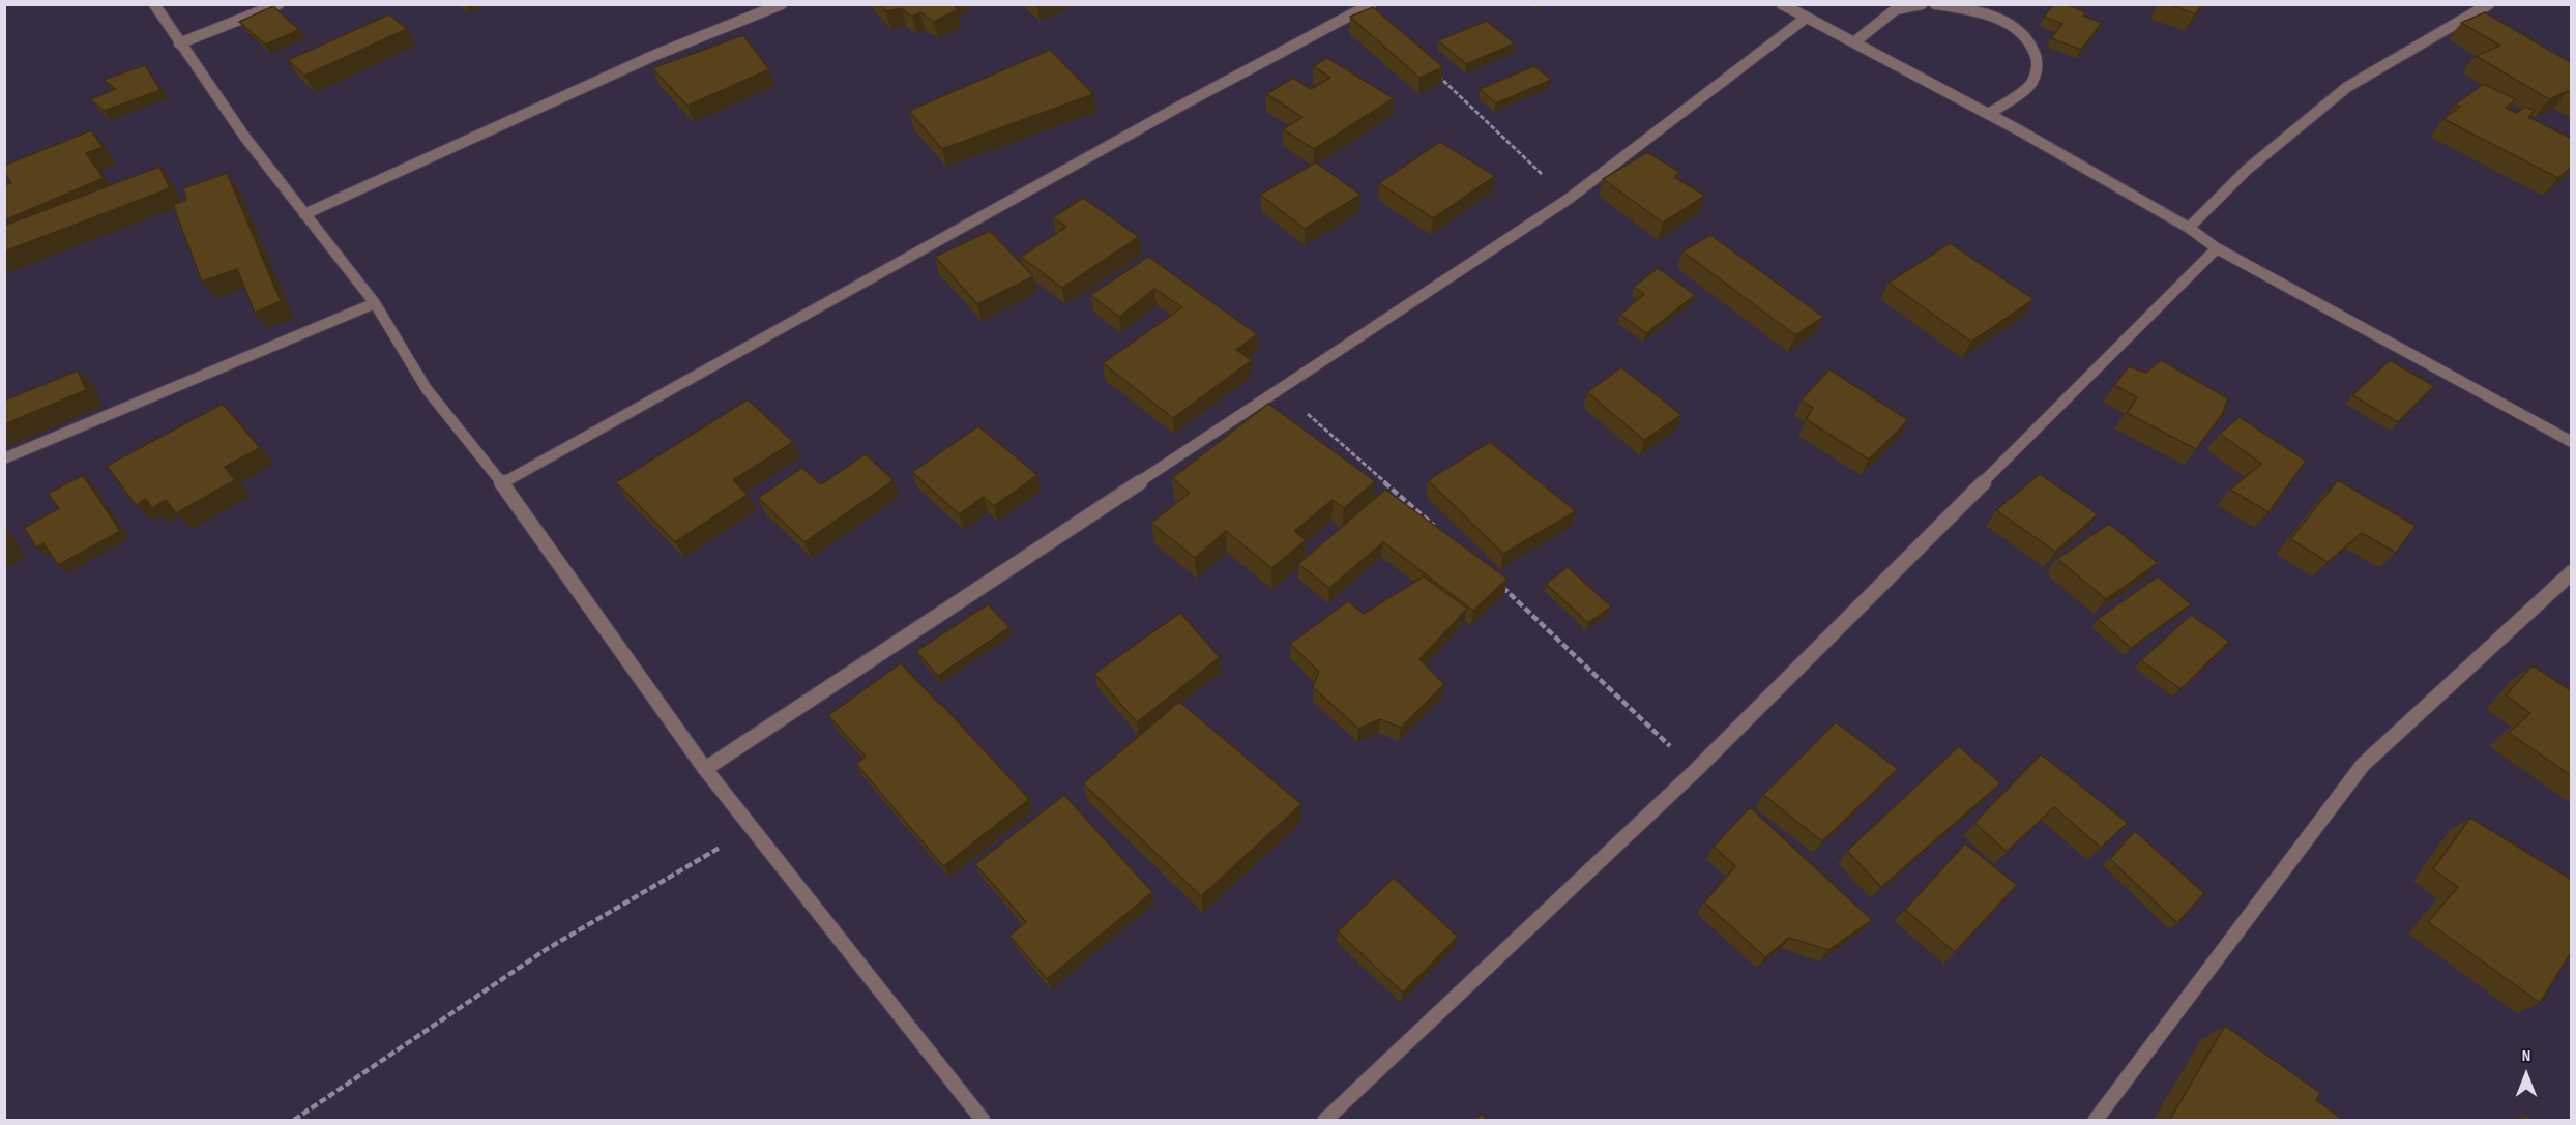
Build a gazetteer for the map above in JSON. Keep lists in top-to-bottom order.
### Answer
{
  "north": "top"
}
